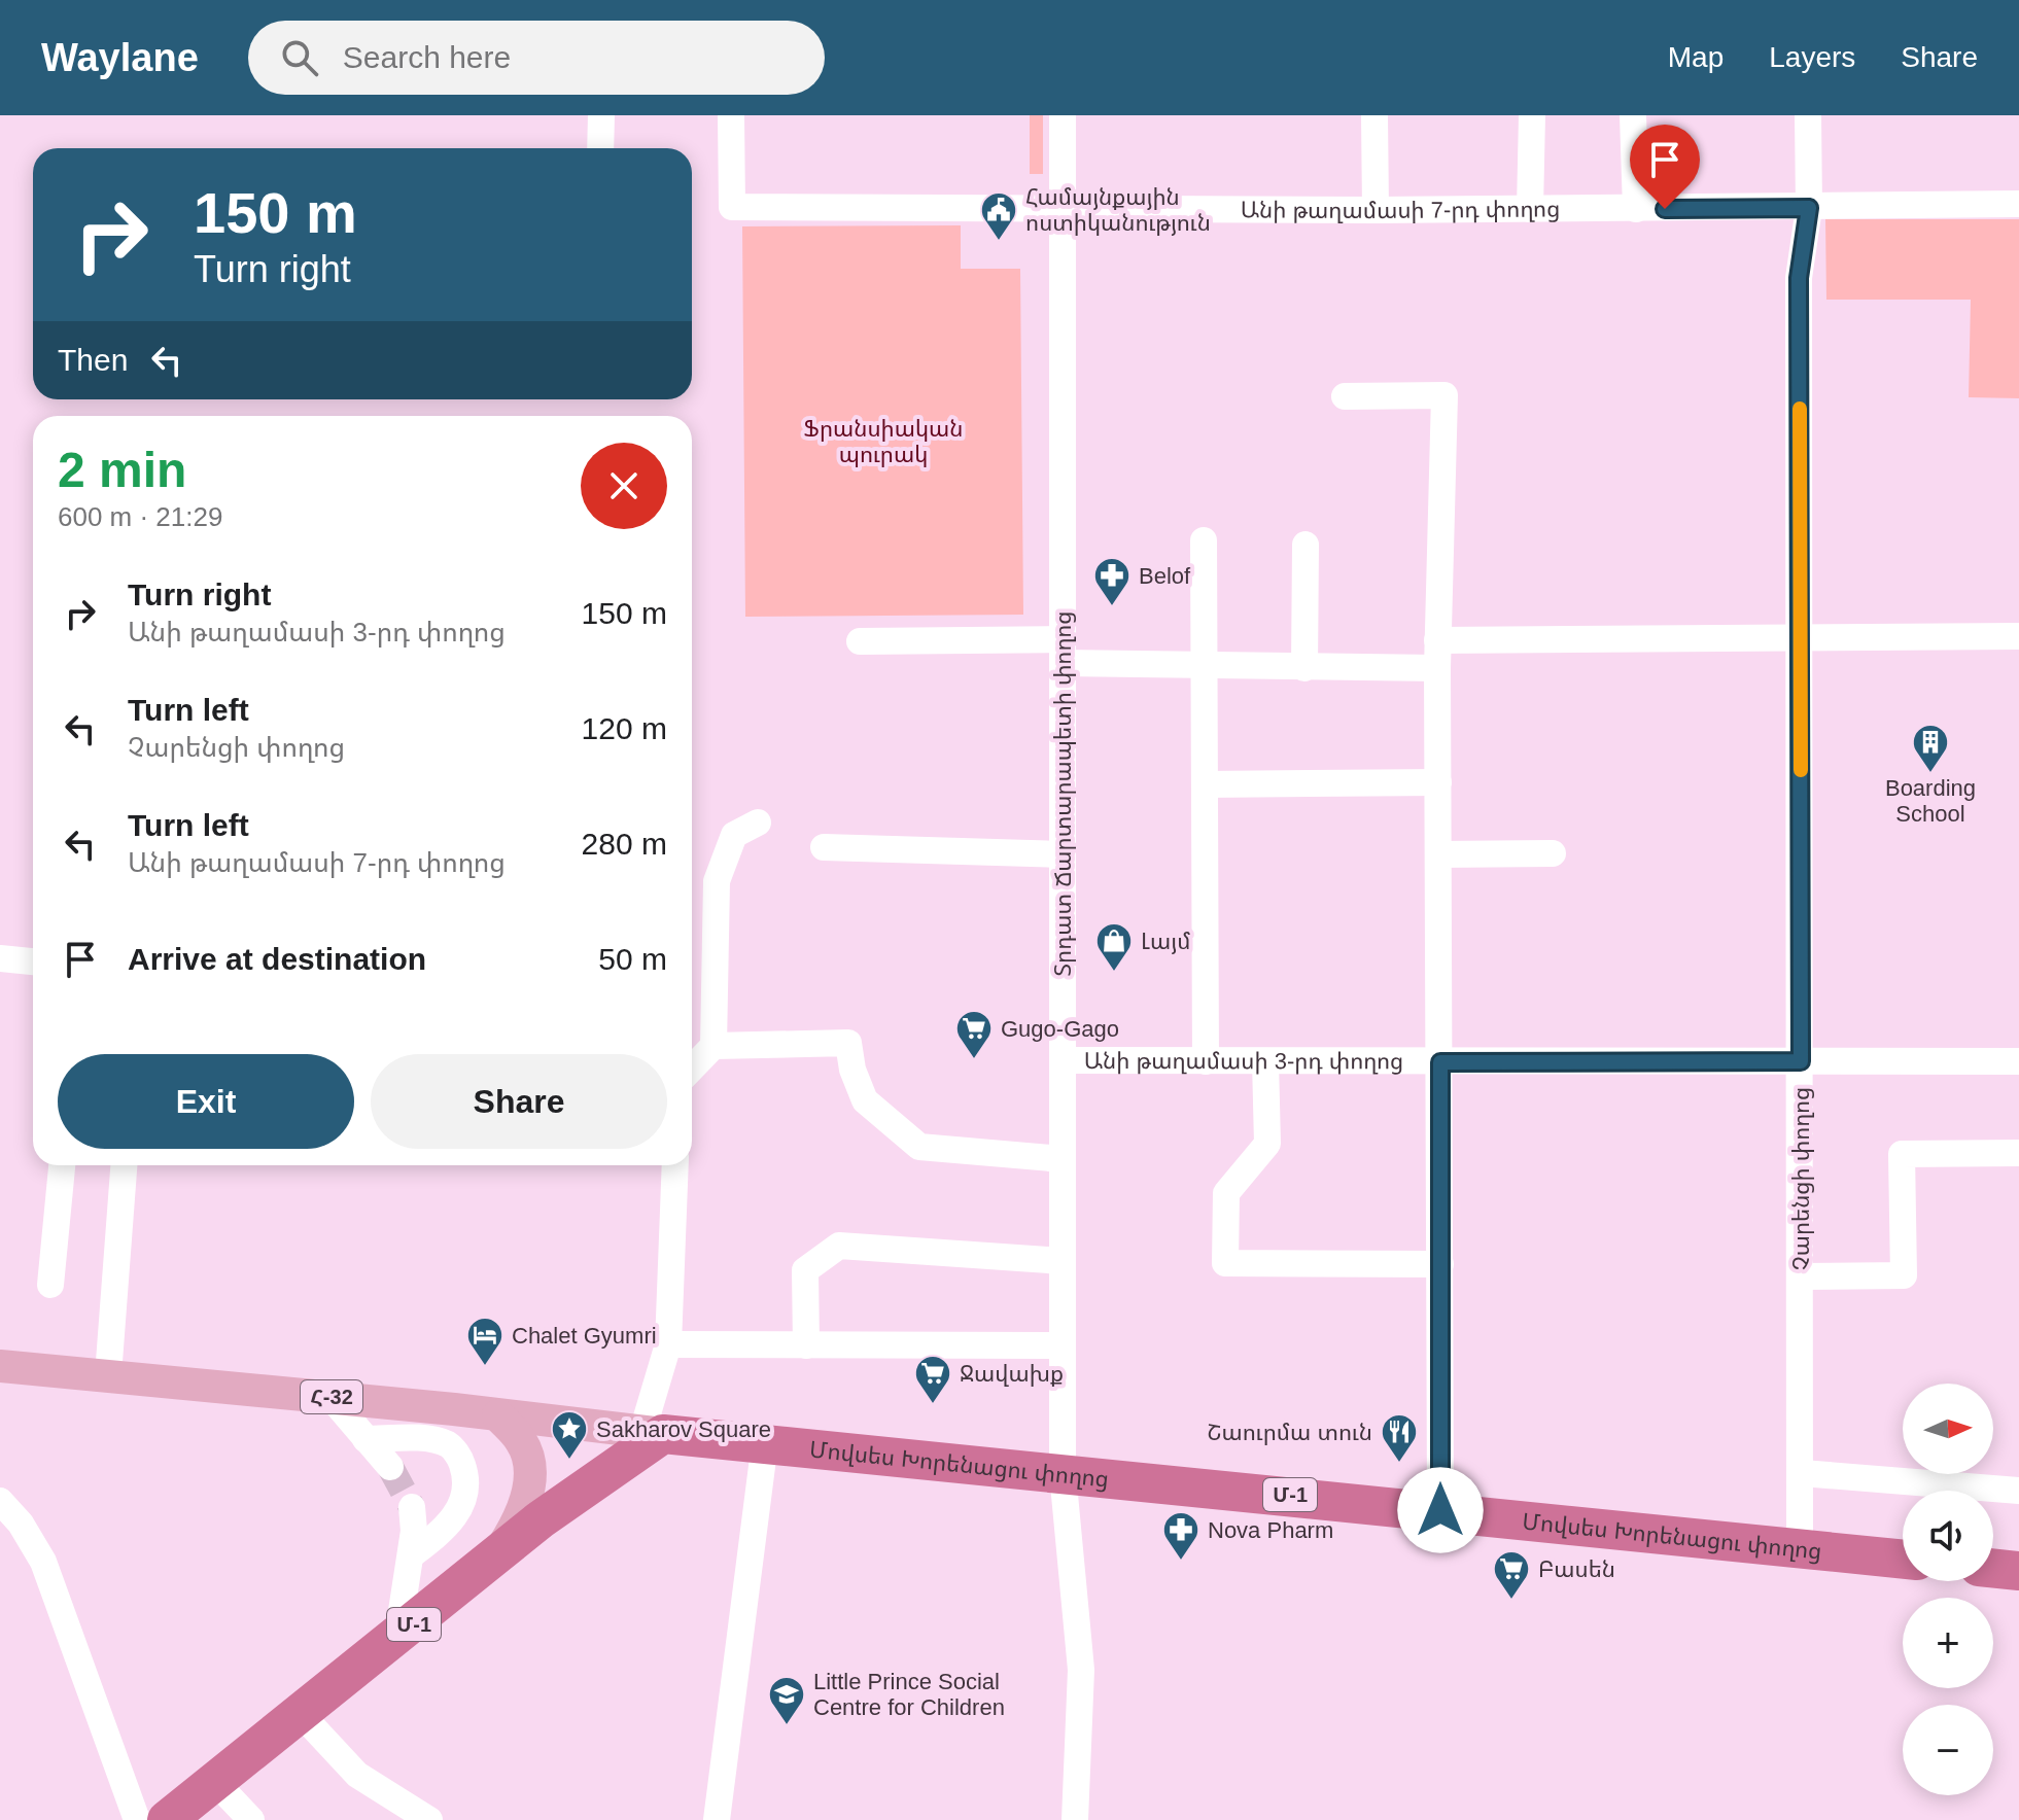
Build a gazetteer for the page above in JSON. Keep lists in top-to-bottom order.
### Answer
{
  "streets": {
    "highway": ["Մովսես Խորենացու փողոց", "Մ-1"],
    "main road": ["Հ-32"],
    "street": [
      "Անի թաղամասի 7-րդ փողոց",
      "Տրդատ Ճարտարապետի փողոց",
      "Անի թաղամասի 3-րդ փողոց",
      "Չարենցի փողոց"
    ]
  },
  "crossings": [
    ["Անի թաղամասի 7-րդ փողոց", "Տրդատ Ճարտարապետի փողոց"],
    ["Անի թաղամասի 7-րդ փողոց", "Չարենցի փողոց"],
    ["Տրդատ Ճարտարապետի փողոց", "Անի թաղամասի 3-րդ փողոց"],
    ["Տրդատ Ճարտարապետի փողոց", "Մովսես Խորենացու փողոց"],
    ["Անի թաղամասի 3-րդ փողոց", "Չարենցի փողոց"],
    ["Չարենցի փողոց", "Մովսես Խորենացու փողոց"],
    ["Մովսես Խորենացու փողոց", "Մ-1"]
  ],
  "parks": ["Ֆրանսիական պուրակ"],
  "places": {
    "public building": ["Համայնքային ոստիկանություն"],
    "pharmacy": ["Belof", "Nova Pharm"],
    "building": ["Boarding School"],
    "shop": ["Լայմ"],
    "supermarket": ["Gugo-Gago", "Ջավախք", "Բասեն"],
    "hotel": ["Chalet Gyumri"],
    "place": ["Sakharov Square"],
    "restaurant": ["Շաուրմա տուն"],
    "school or university": ["Little Prince Social Centre for Children"]
  },
  "north": "right",
  "page": {
    "header": "Waylane",
    "search": "Search here",
    "nav": ["Map", "Layers", "Share"],
    "turn": ["150 m", "Turn right"],
    "then": "Then",
    "heading": ["2 min", "600 m · 21:29"],
    "list": [
      {
        "name": "Turn right",
        "note": "Անի թաղամասի 3-րդ փողոց",
        "value": "150 m"
      },
      {
        "name": "Turn left",
        "note": "Չարենցի փողոց",
        "value": "120 m"
      },
      {
        "name": "Turn left",
        "note": "Անի թաղամասի 7-րդ փողոց",
        "value": "280 m"
      },
      {
        "name": "Arrive at destination",
        "value": "50 m"
      }
    ],
    "buttons": ["Exit", "Share"],
    "map_buttons": ["+", "−"]
  }
}
